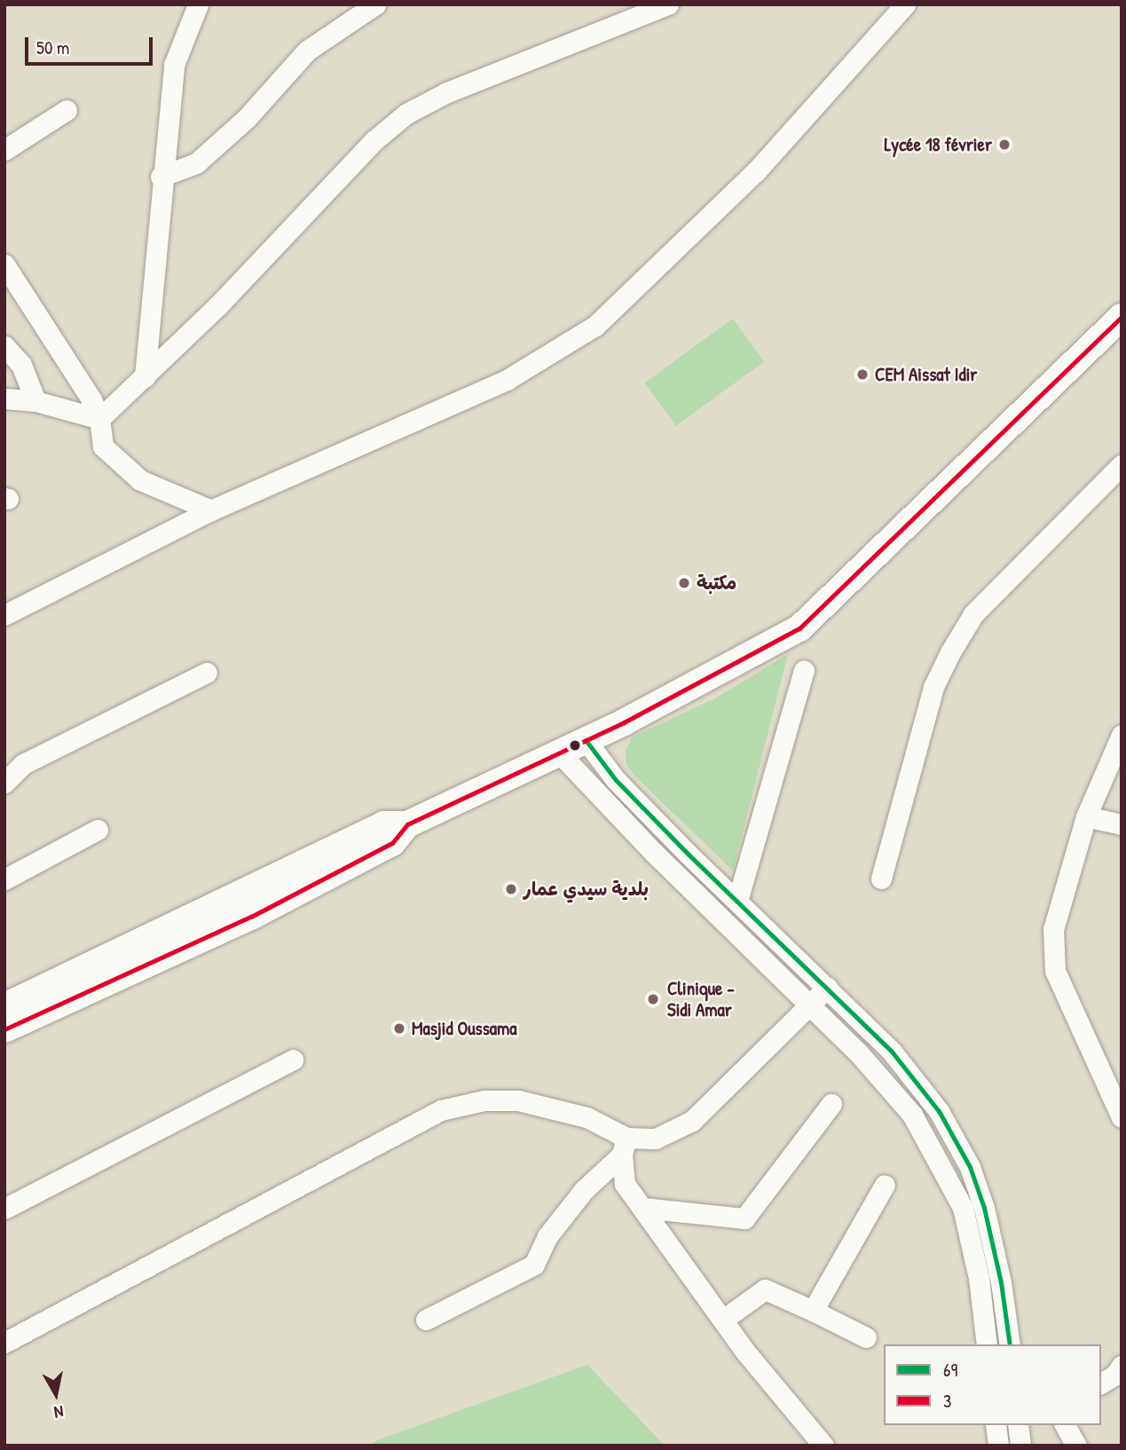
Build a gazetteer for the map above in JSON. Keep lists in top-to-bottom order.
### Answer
{
  "places": [
    "Lycée 18 février",
    "CEM Aissat Idir",
    "مكتبة",
    "بلدية سيدي عمار",
    "Clinique - Sidi Amar",
    "Masjid Oussama"
  ],
  "lines": ["transit line 3", "transit line 69"],
  "legend": ["69", "3"],
  "scale_bar": "50 m",
  "north": "bottom"
}
